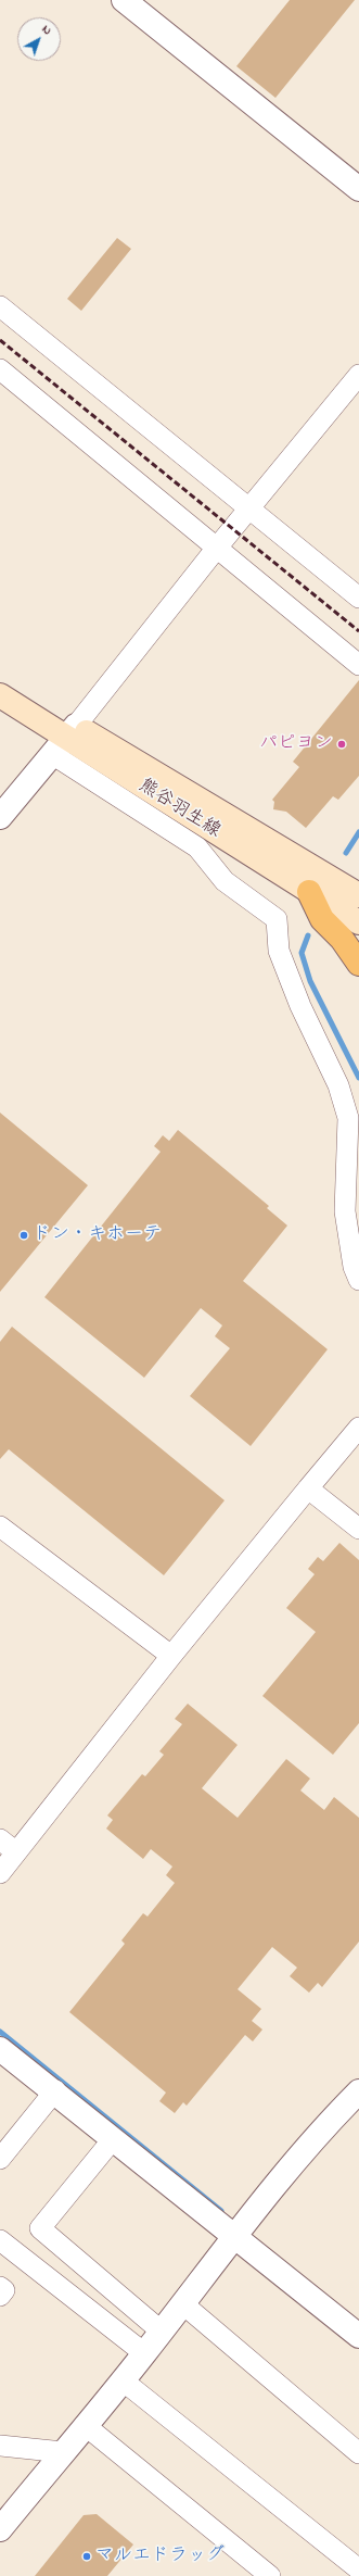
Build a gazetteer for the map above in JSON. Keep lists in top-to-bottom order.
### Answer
{
  "streets": {
    "main road": ["熊谷羽生線"]
  },
  "places": ["パピヨン", "ドン・キホーテ", "マルエドラッグ"],
  "north": "top right"
}
